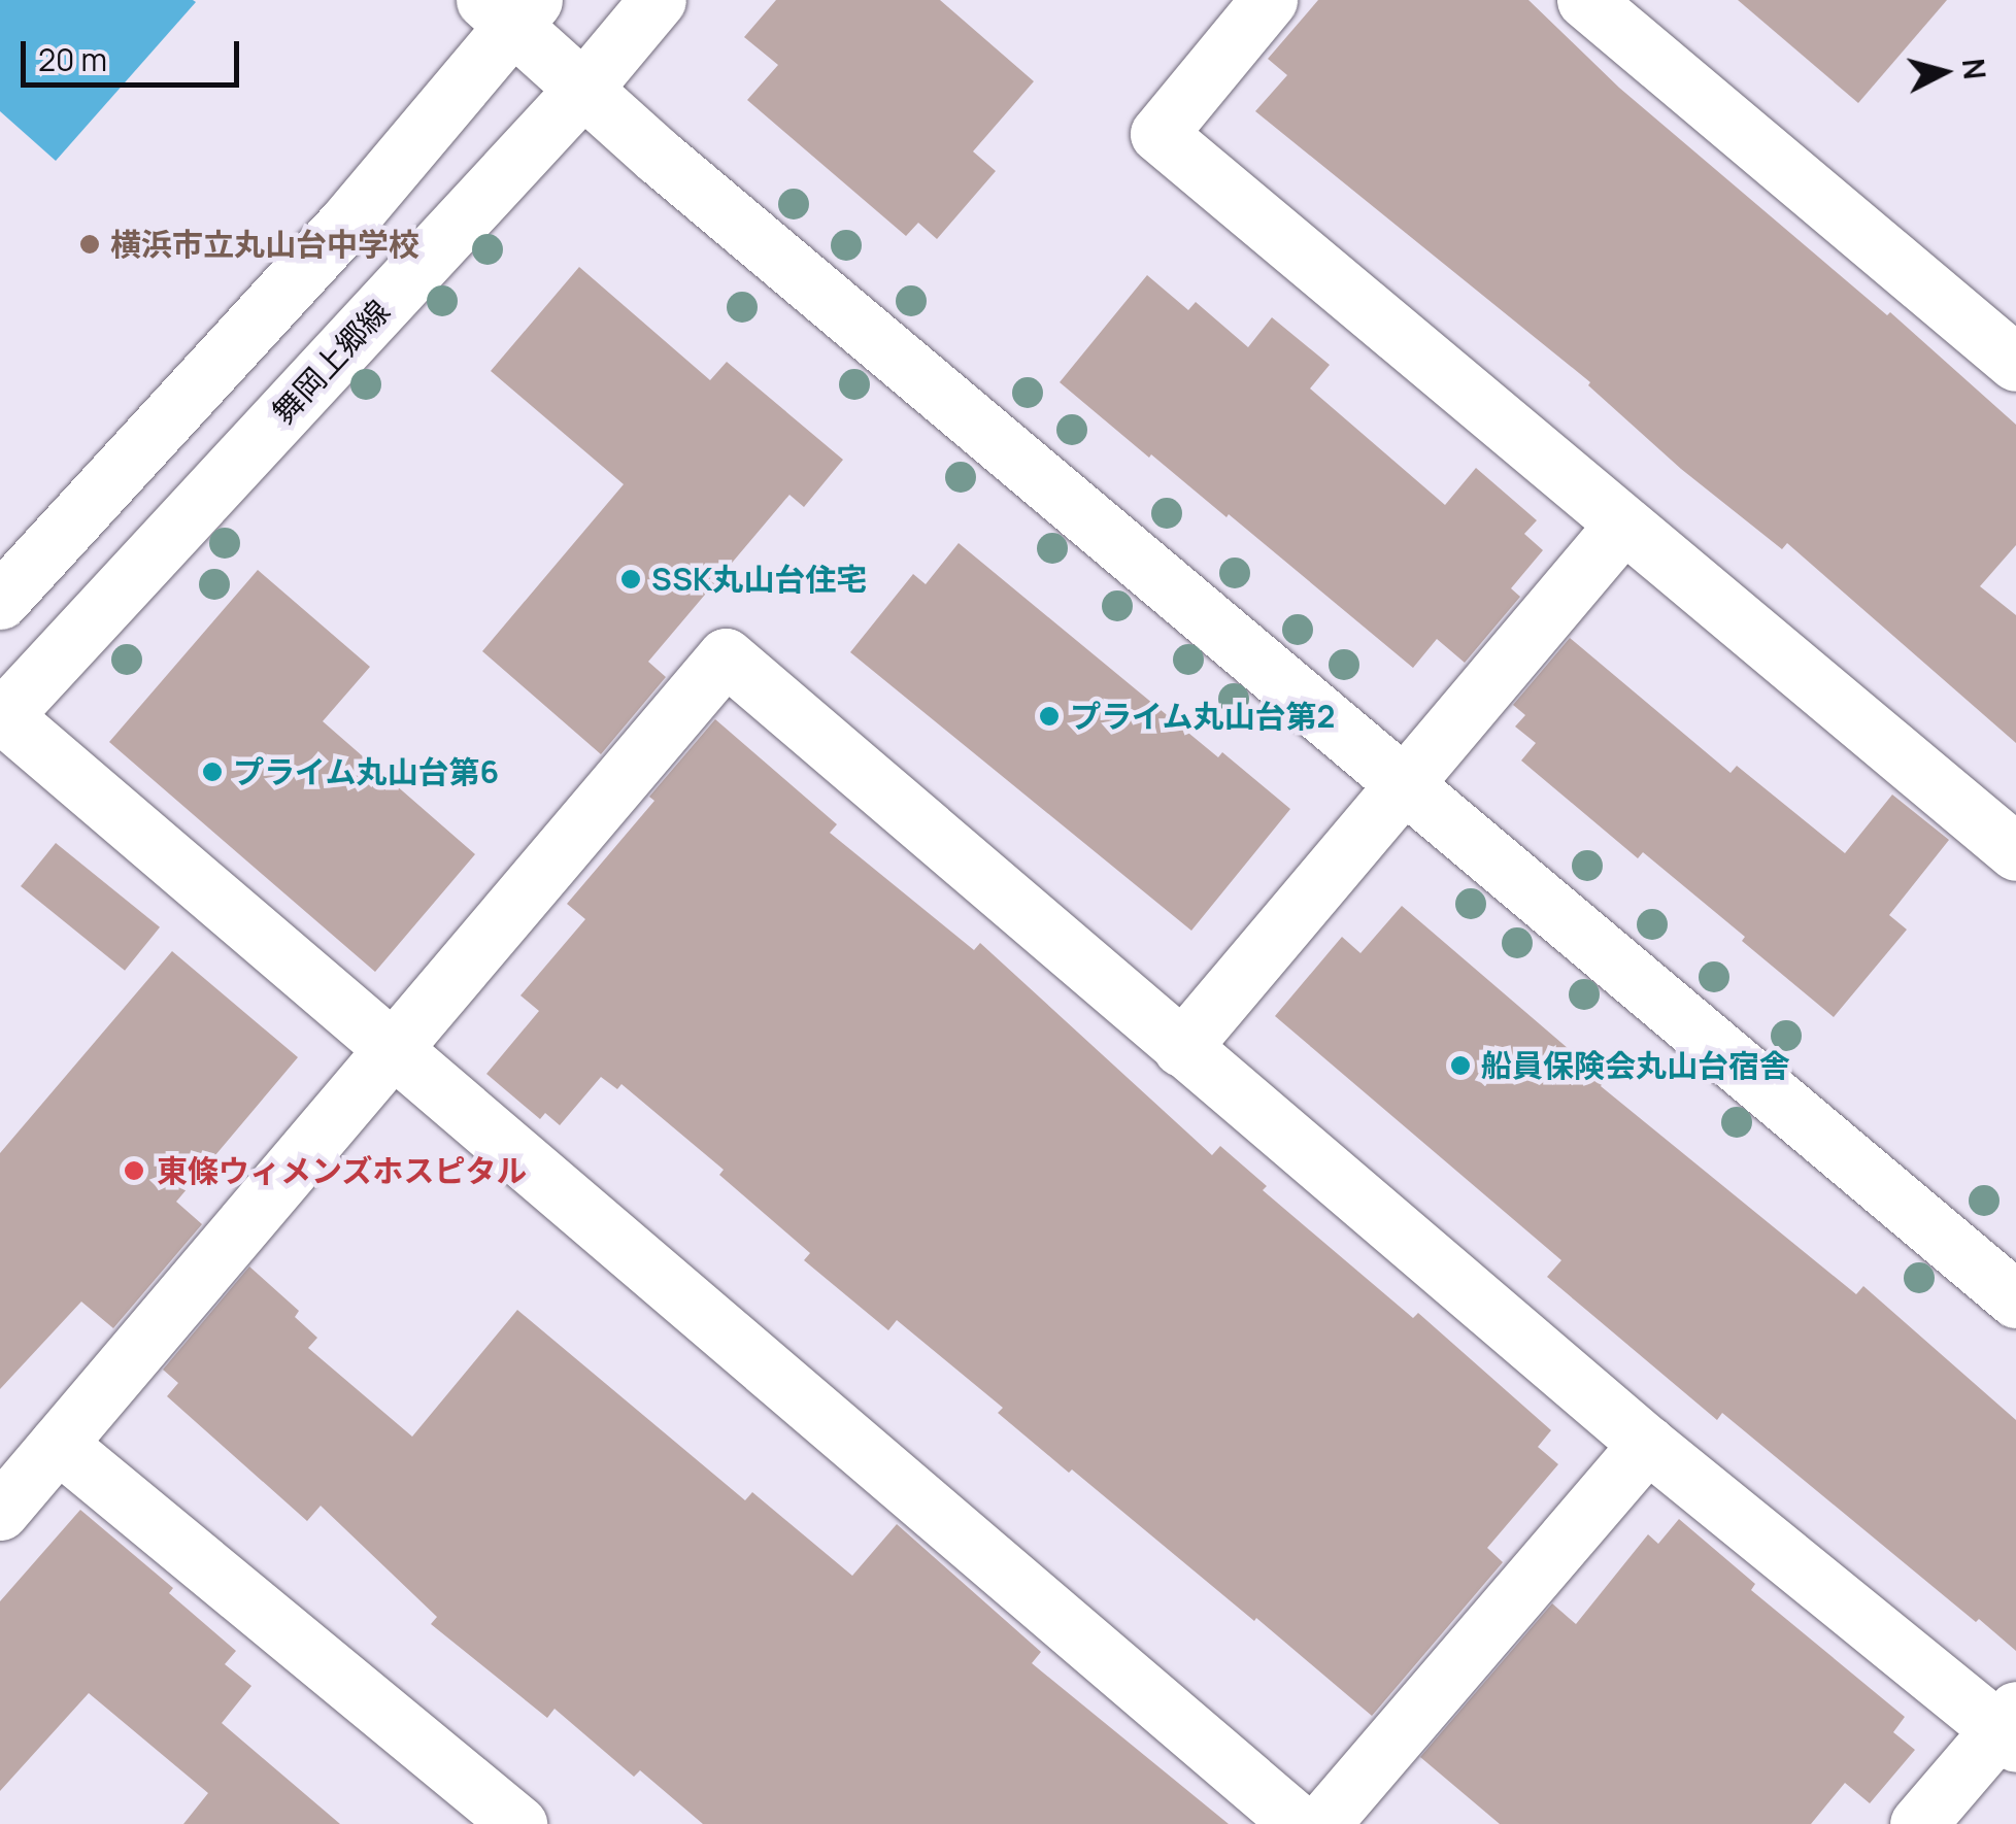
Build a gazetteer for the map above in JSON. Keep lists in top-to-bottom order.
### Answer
{
  "streets": {
    "street": ["舞岡上郷線"]
  },
  "places": [
    "横浜市立丸山台中学校",
    "SSK丸山台住宅",
    "プライム丸山台第2",
    "プライム丸山台第6",
    "船員保険会丸山台宿舎",
    "東條ウィメンズホスピタル"
  ],
  "scale_bar": "20 m",
  "north": "right"
}
